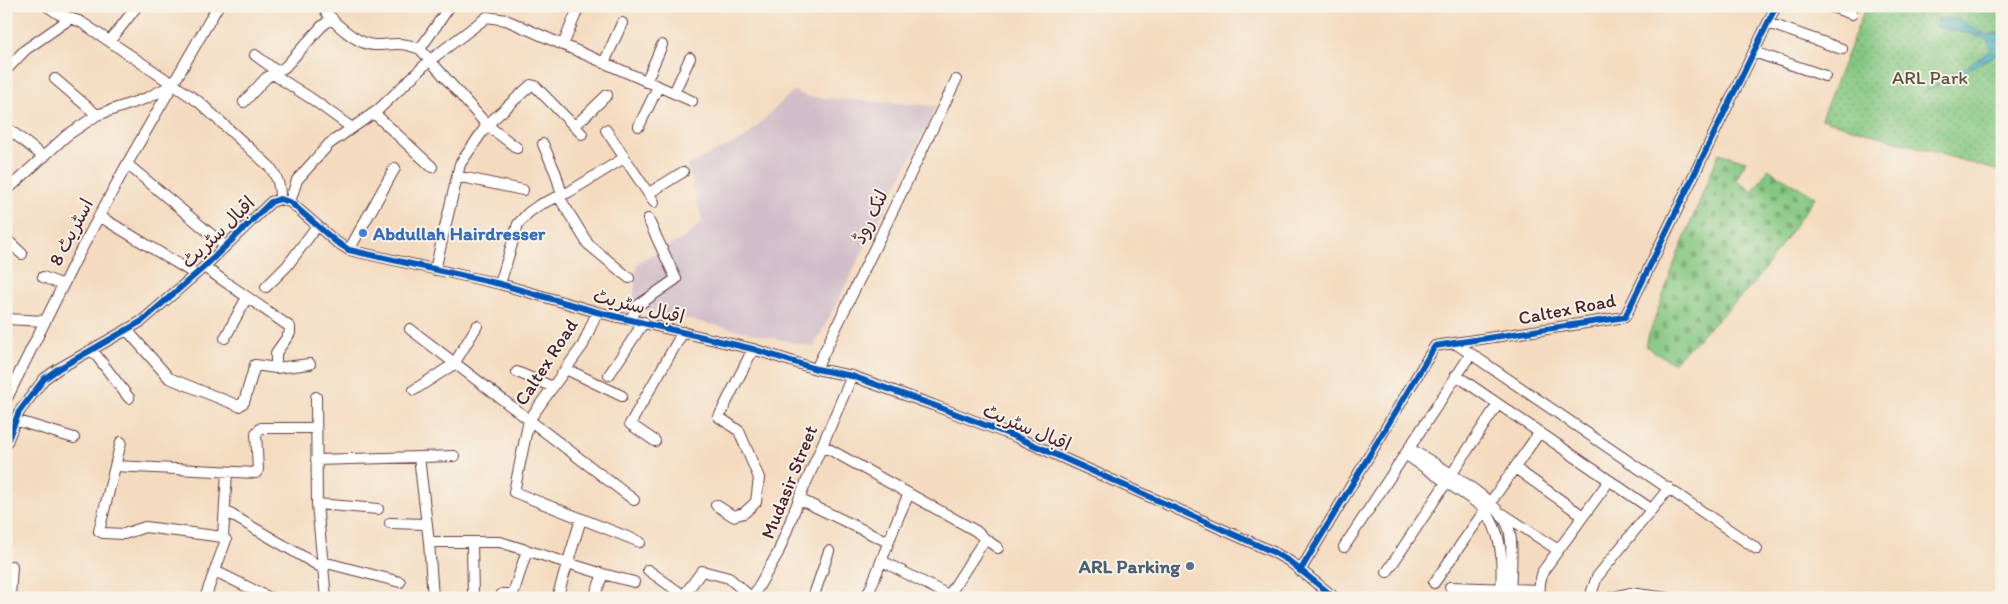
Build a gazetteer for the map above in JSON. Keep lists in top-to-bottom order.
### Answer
{
  "streets": {
    "street": [
      "لنک روڈ",
      "اسٹریٹ 8",
      "اقبال سٹریٹ",
      "Caltex Road",
      "Mudasir Street"
    ]
  },
  "crossings": [
    ["لنک روڈ", "اقبال سٹریٹ"],
    ["اقبال سٹریٹ", "Caltex Road"],
    ["اقبال سٹریٹ", "Mudasir Street"]
  ],
  "parks": ["ARL Park"],
  "places": ["Abdullah Hairdresser", "ARL Parking"]
}
